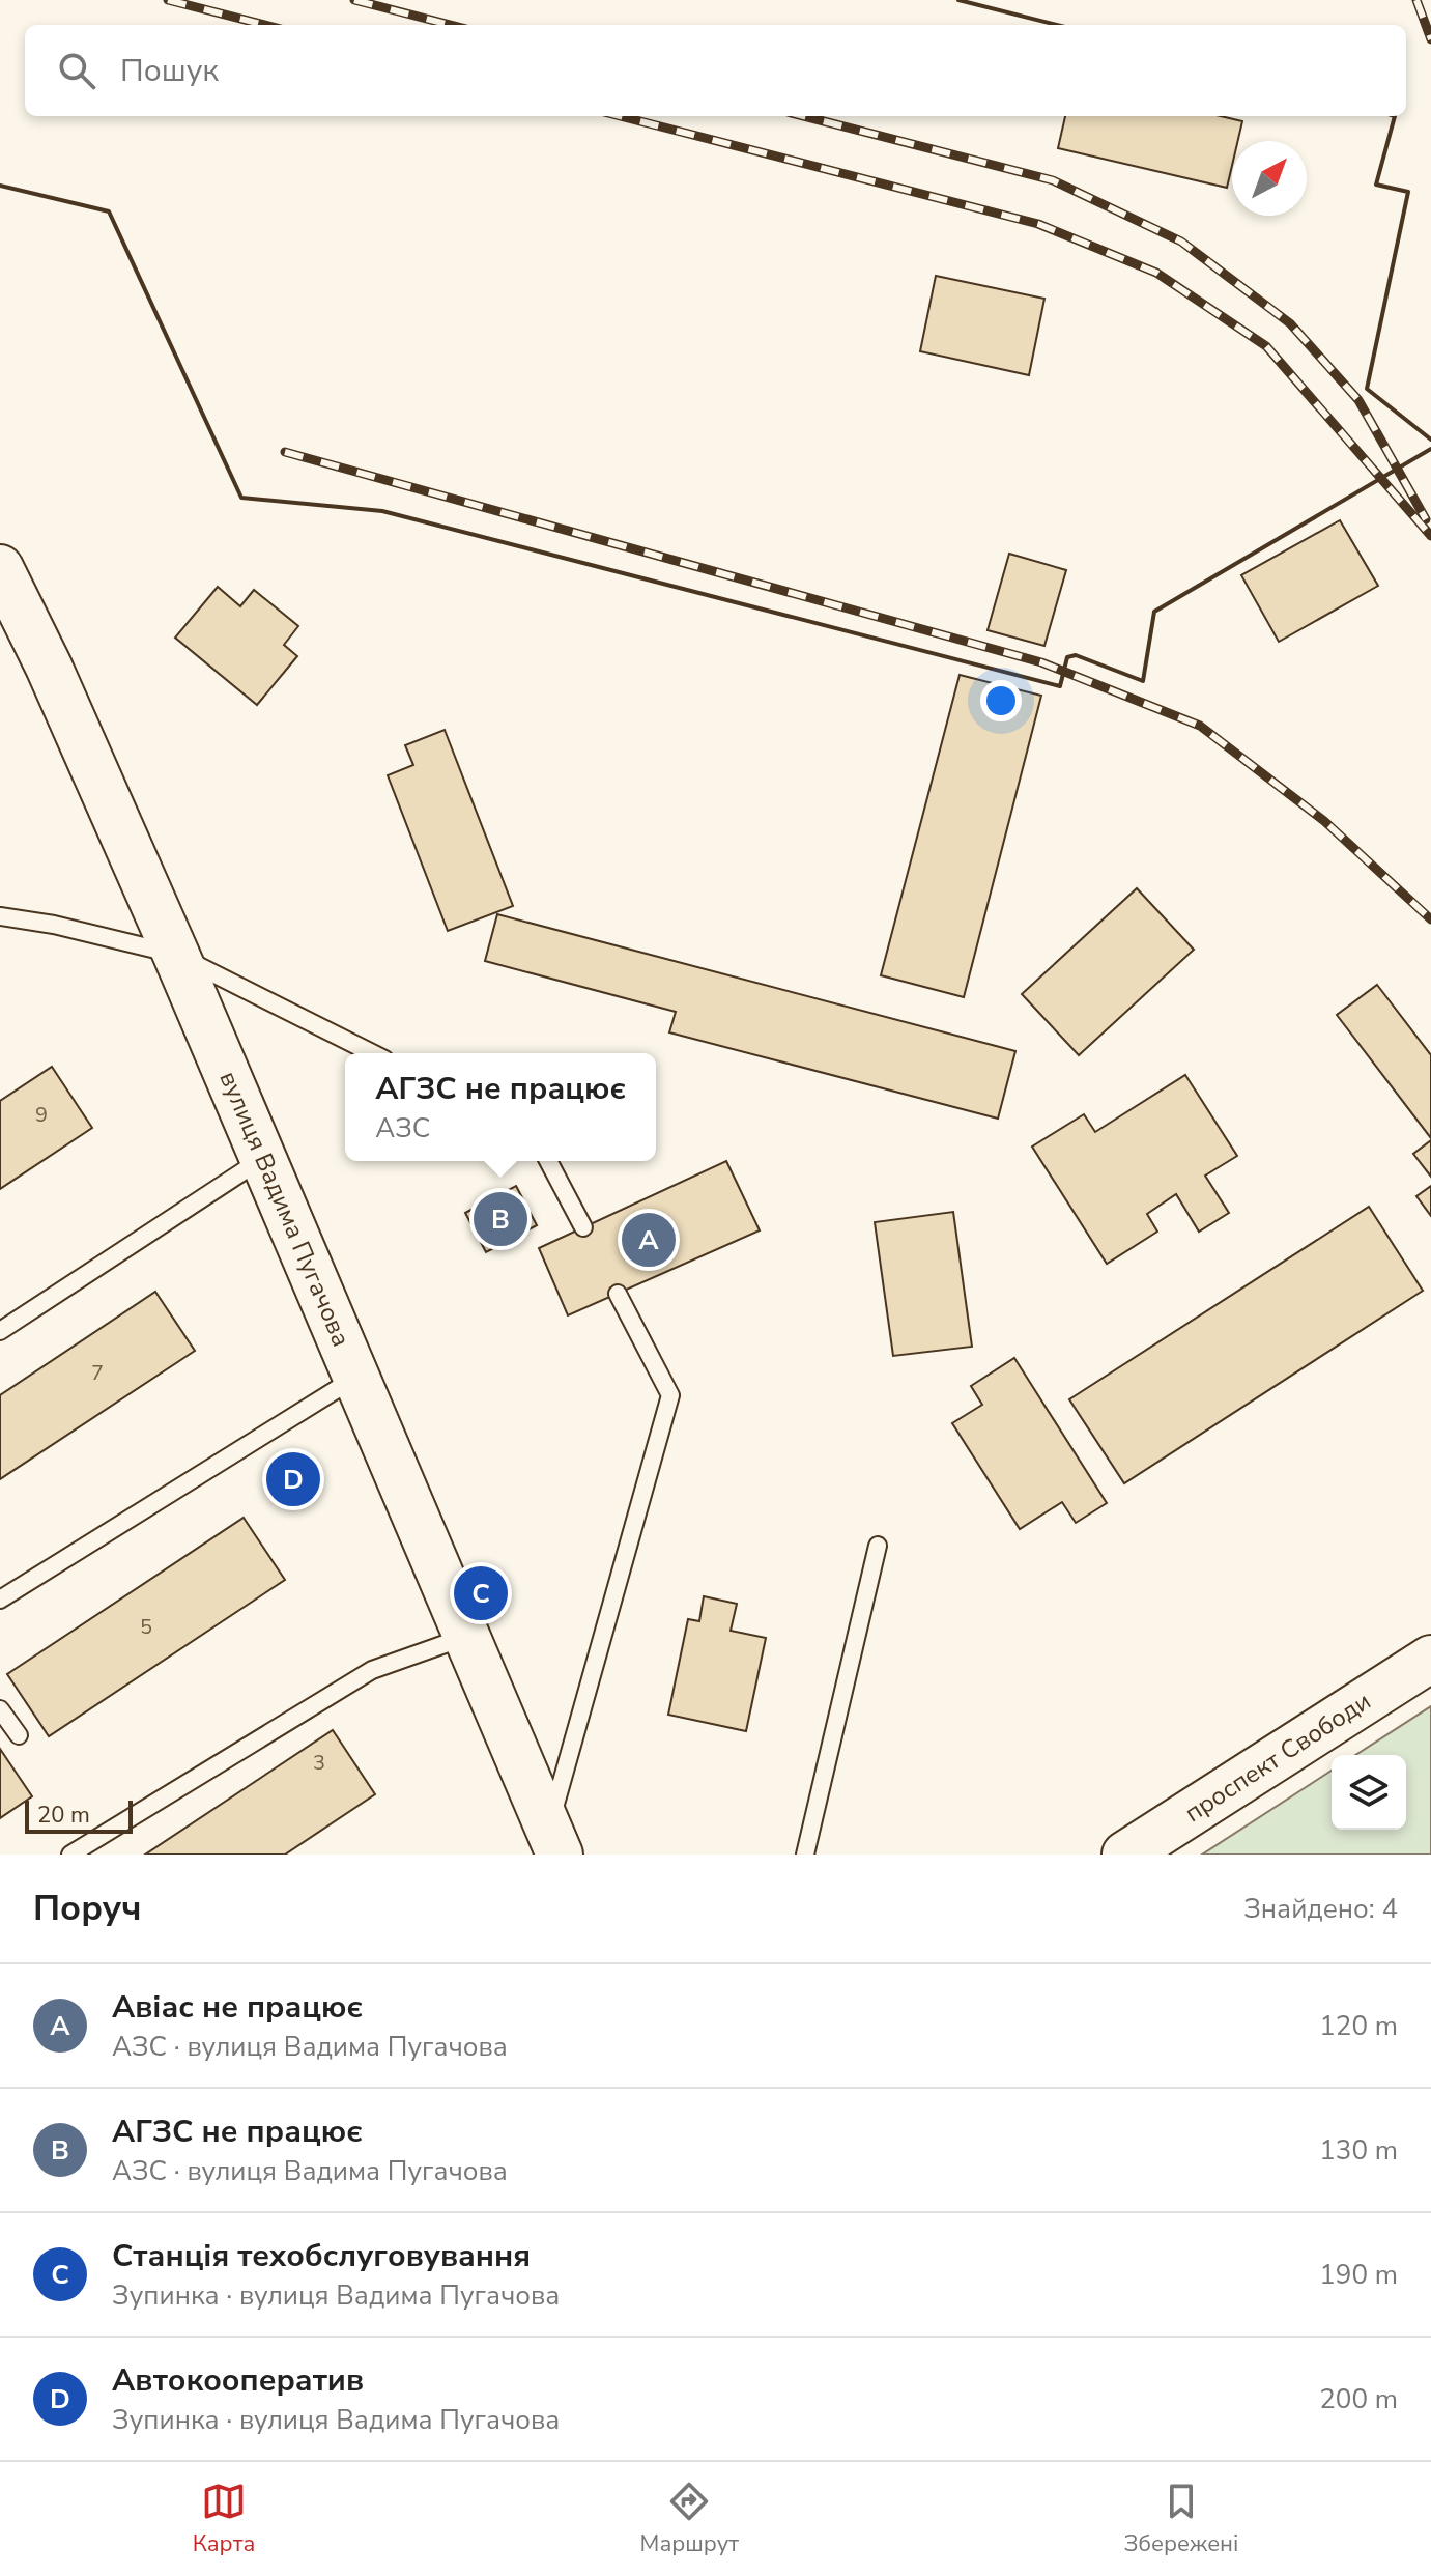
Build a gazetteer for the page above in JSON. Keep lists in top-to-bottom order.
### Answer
{
  "streets": {
    "main road": ["вулиця Вадима Пугачова", "проспект Свободи"]
  },
  "house_numbers": [
    "9",
    "7",
    "5",
    "3"
  ],
  "scale_bar": "20 m",
  "north": "top right",
  "page": {
    "search": "Пошук",
    "popup": ["АГЗС не працює", "АЗС"],
    "pins": [
      "B",
      "A",
      "D",
      "C"
    ],
    "scale": "20 m",
    "heading": ["Поруч", "Знайдено: 4"],
    "list": [
      {
        "mark": "A",
        "name": "Авіас не працює",
        "note": "АЗС · вулиця Вадима Пугачова",
        "value": "120 m"
      },
      {
        "mark": "B",
        "name": "АГЗС не працює",
        "note": "АЗС · вулиця Вадима Пугачова",
        "value": "130 m"
      },
      {
        "mark": "C",
        "name": "Станція техобслуговування",
        "note": "Зупинка · вулиця Вадима Пугачова",
        "value": "190 m"
      },
      {
        "mark": "D",
        "name": "Автокооператив",
        "note": "Зупинка · вулиця Вадима Пугачова",
        "value": "200 m"
      }
    ],
    "nav": ["Карта", "Маршрут", "Збережені"]
  }
}
